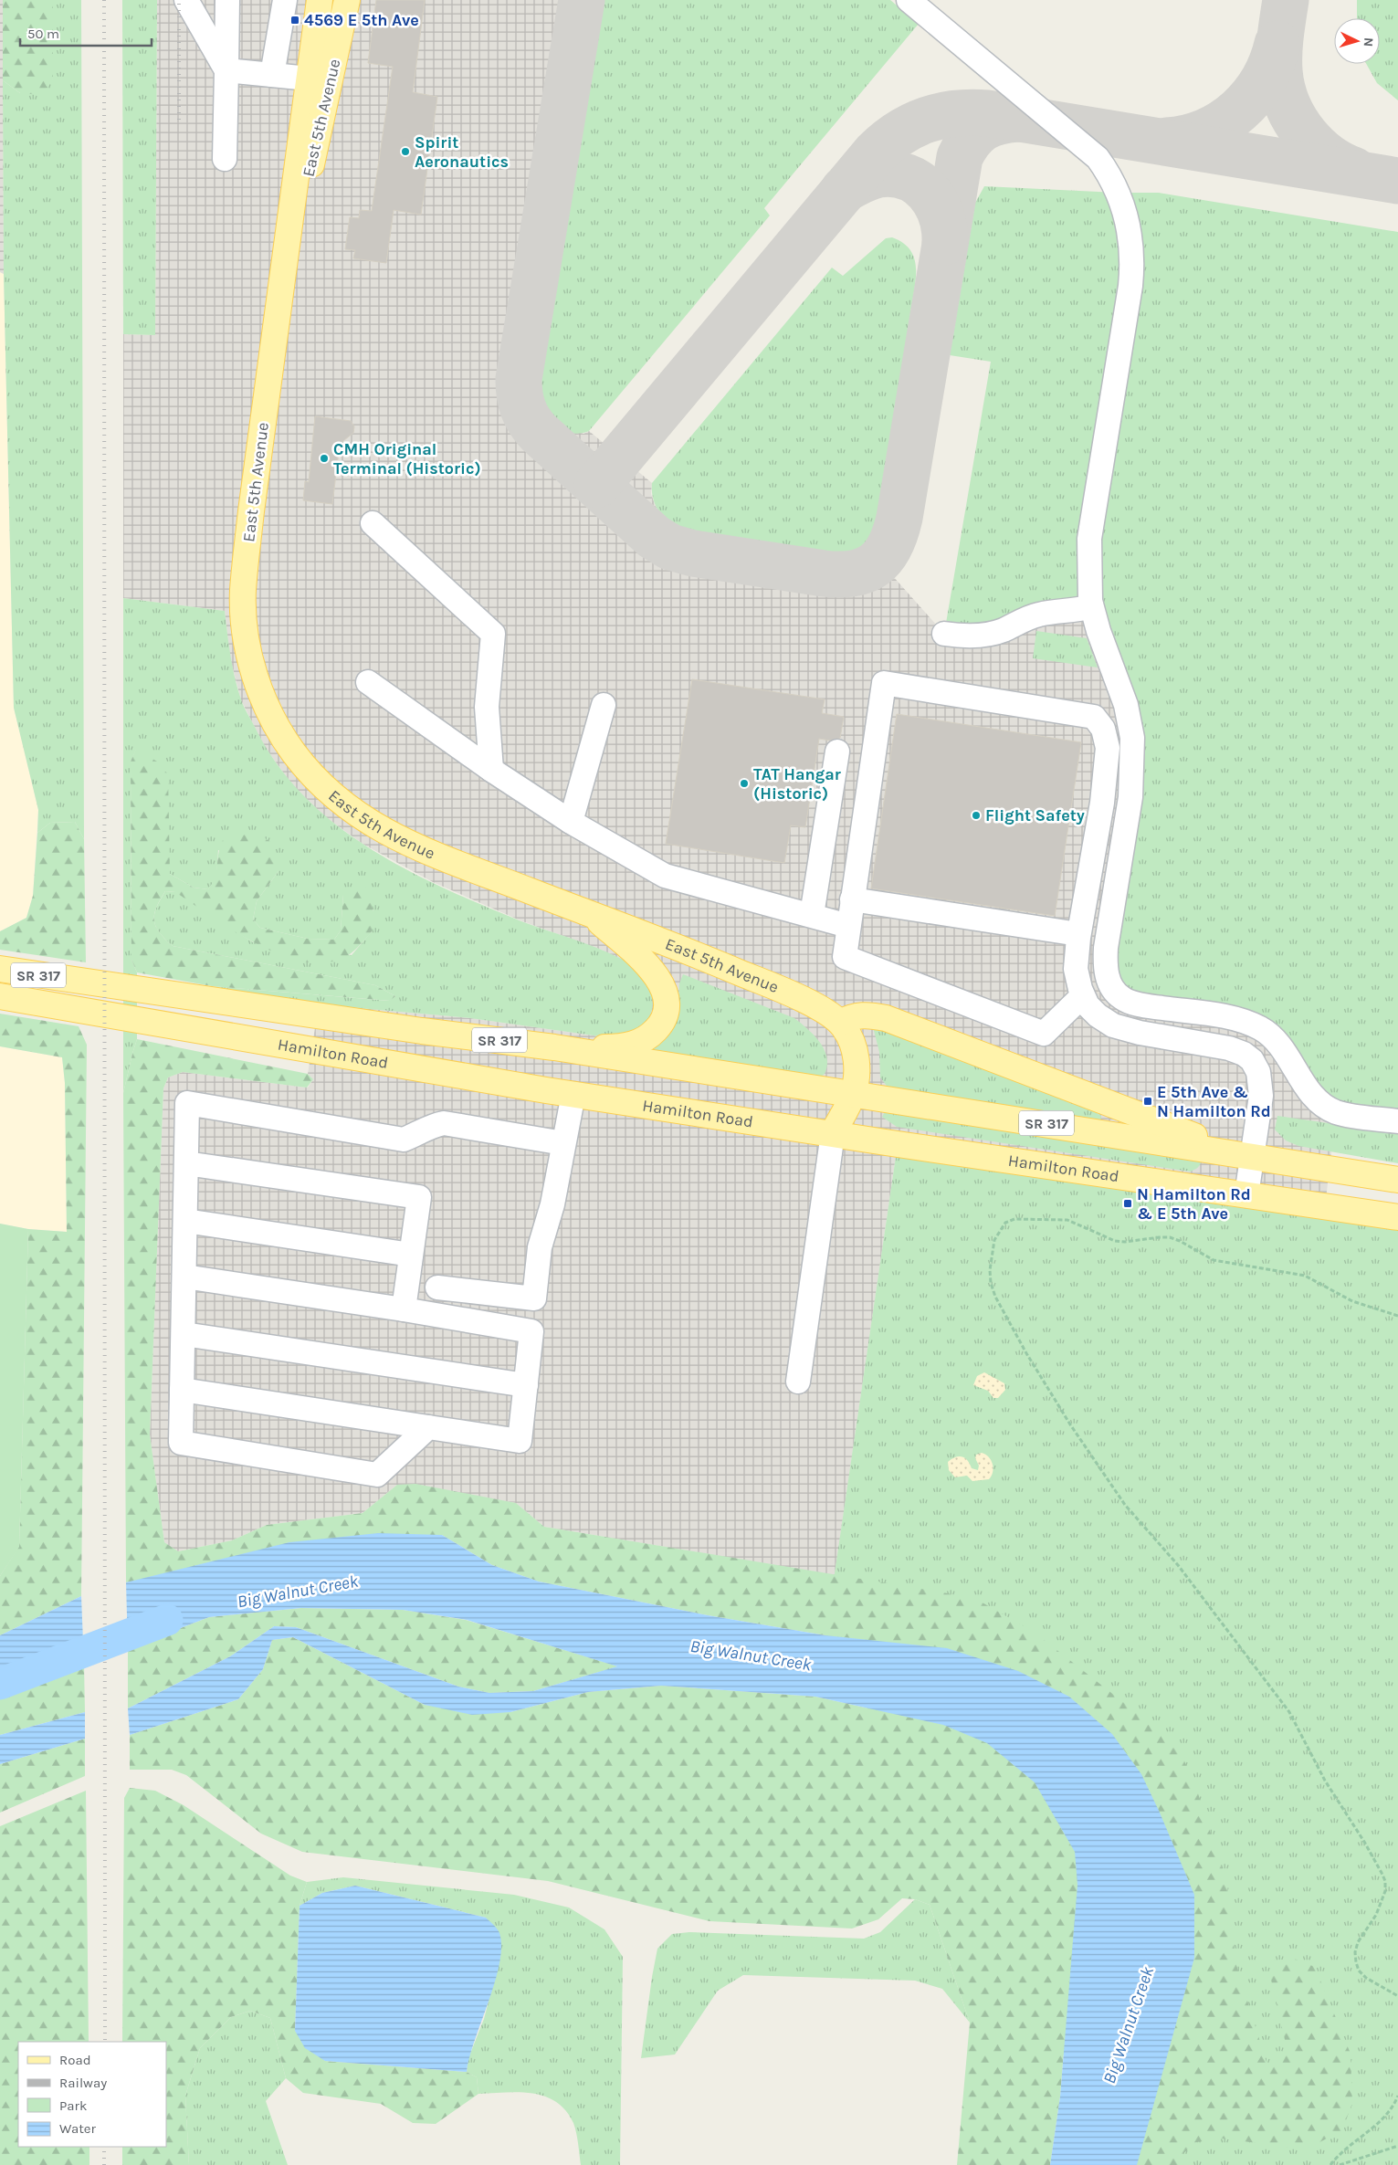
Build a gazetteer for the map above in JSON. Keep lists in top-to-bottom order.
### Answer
{
  "streets": {
    "main road": ["East 5th Avenue", "SR 317", "Hamilton Road"]
  },
  "crossings": [
    ["East 5th Avenue", "Hamilton Road"]
  ],
  "water": ["Big Walnut Creek"],
  "places": {
    "transit": ["4569 E 5th Ave", "E 5th Ave & N Hamilton Rd", "N Hamilton Rd & E 5th Ave"],
    "other": [
      "Spirit Aeronautics",
      "CMH Original Terminal (Historic)",
      "TAT Hangar (Historic)",
      "Flight Safety"
    ]
  },
  "legend": [
    "Road",
    "Railway",
    "Park",
    "Water"
  ],
  "scale_bar": "50 m",
  "north": "right"
}
